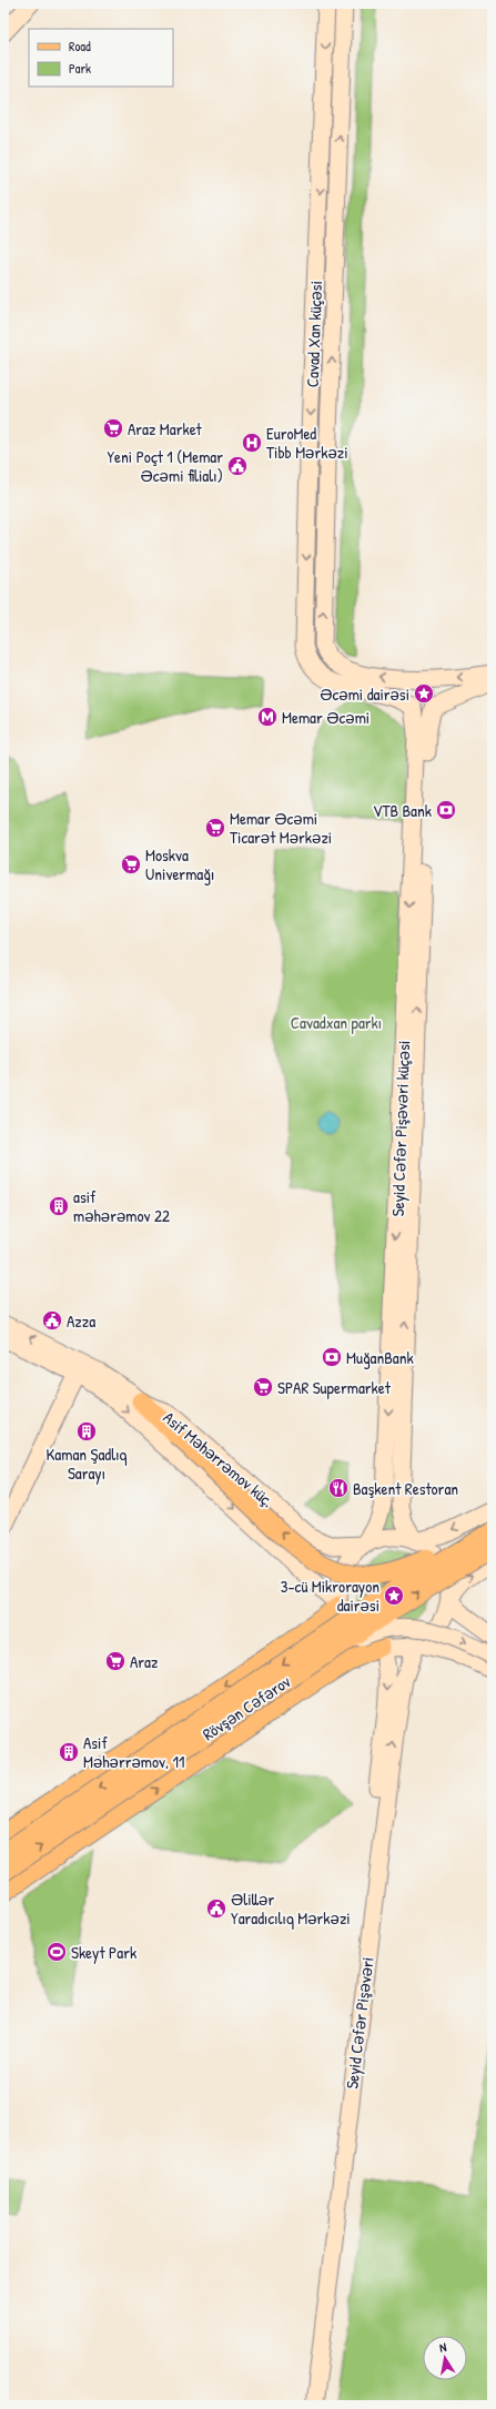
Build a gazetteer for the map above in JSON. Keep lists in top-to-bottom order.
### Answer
{
  "streets": {
    "main road": ["Rövşən Cəfərov"],
    "street": [
      "Cavad Xan küçəsi",
      "Seyid Cəfər Pişəvəri küçəsi",
      "Asif Məhərrəmov küç.",
      "Seyid Cəfər Pişəvəri"
    ]
  },
  "crossings": [
    ["Cavad Xan küçəsi", "Seyid Cəfər Pişəvəri küçəsi"],
    ["Seyid Cəfər Pişəvəri küçəsi", "Asif Məhərrəmov küç."],
    ["Seyid Cəfər Pişəvəri küçəsi", "Seyid Cəfər Pişəvəri"],
    ["Asif Məhərrəmov küç.", "Seyid Cəfər Pişəvəri"]
  ],
  "parks": ["Cavadxan parkı"],
  "places": {
    "supermarket": [
      "Araz Market",
      "Memar Əcəmi Ticarət Mərkəzi",
      "Moskva Univermağı",
      "SPAR Supermarket",
      "Araz"
    ],
    "hospital": ["EuroMed Tibb Mərkəzi"],
    "public building": ["Yeni Poçt 1 (Memar Əcəmi filialı)", "Azza", "Əlillər Yaradıcılıq Mərkəzi"],
    "place": ["Əcəmi dairəsi", "3-cü Mikrorayon dairəsi"],
    "metro station": ["Memar Əcəmi"],
    "bank": ["VTB Bank", "MuğanBank"],
    "building": ["asif məhərəmov 22", "Kaman Şadlıq Sarayı", "Asif Məhərrəmov, 11"],
    "restaurant": ["Başkent Restoran"],
    "sports": ["Skeyt Park"]
  },
  "legend": ["Road", "Park"],
  "north": "top"
}
